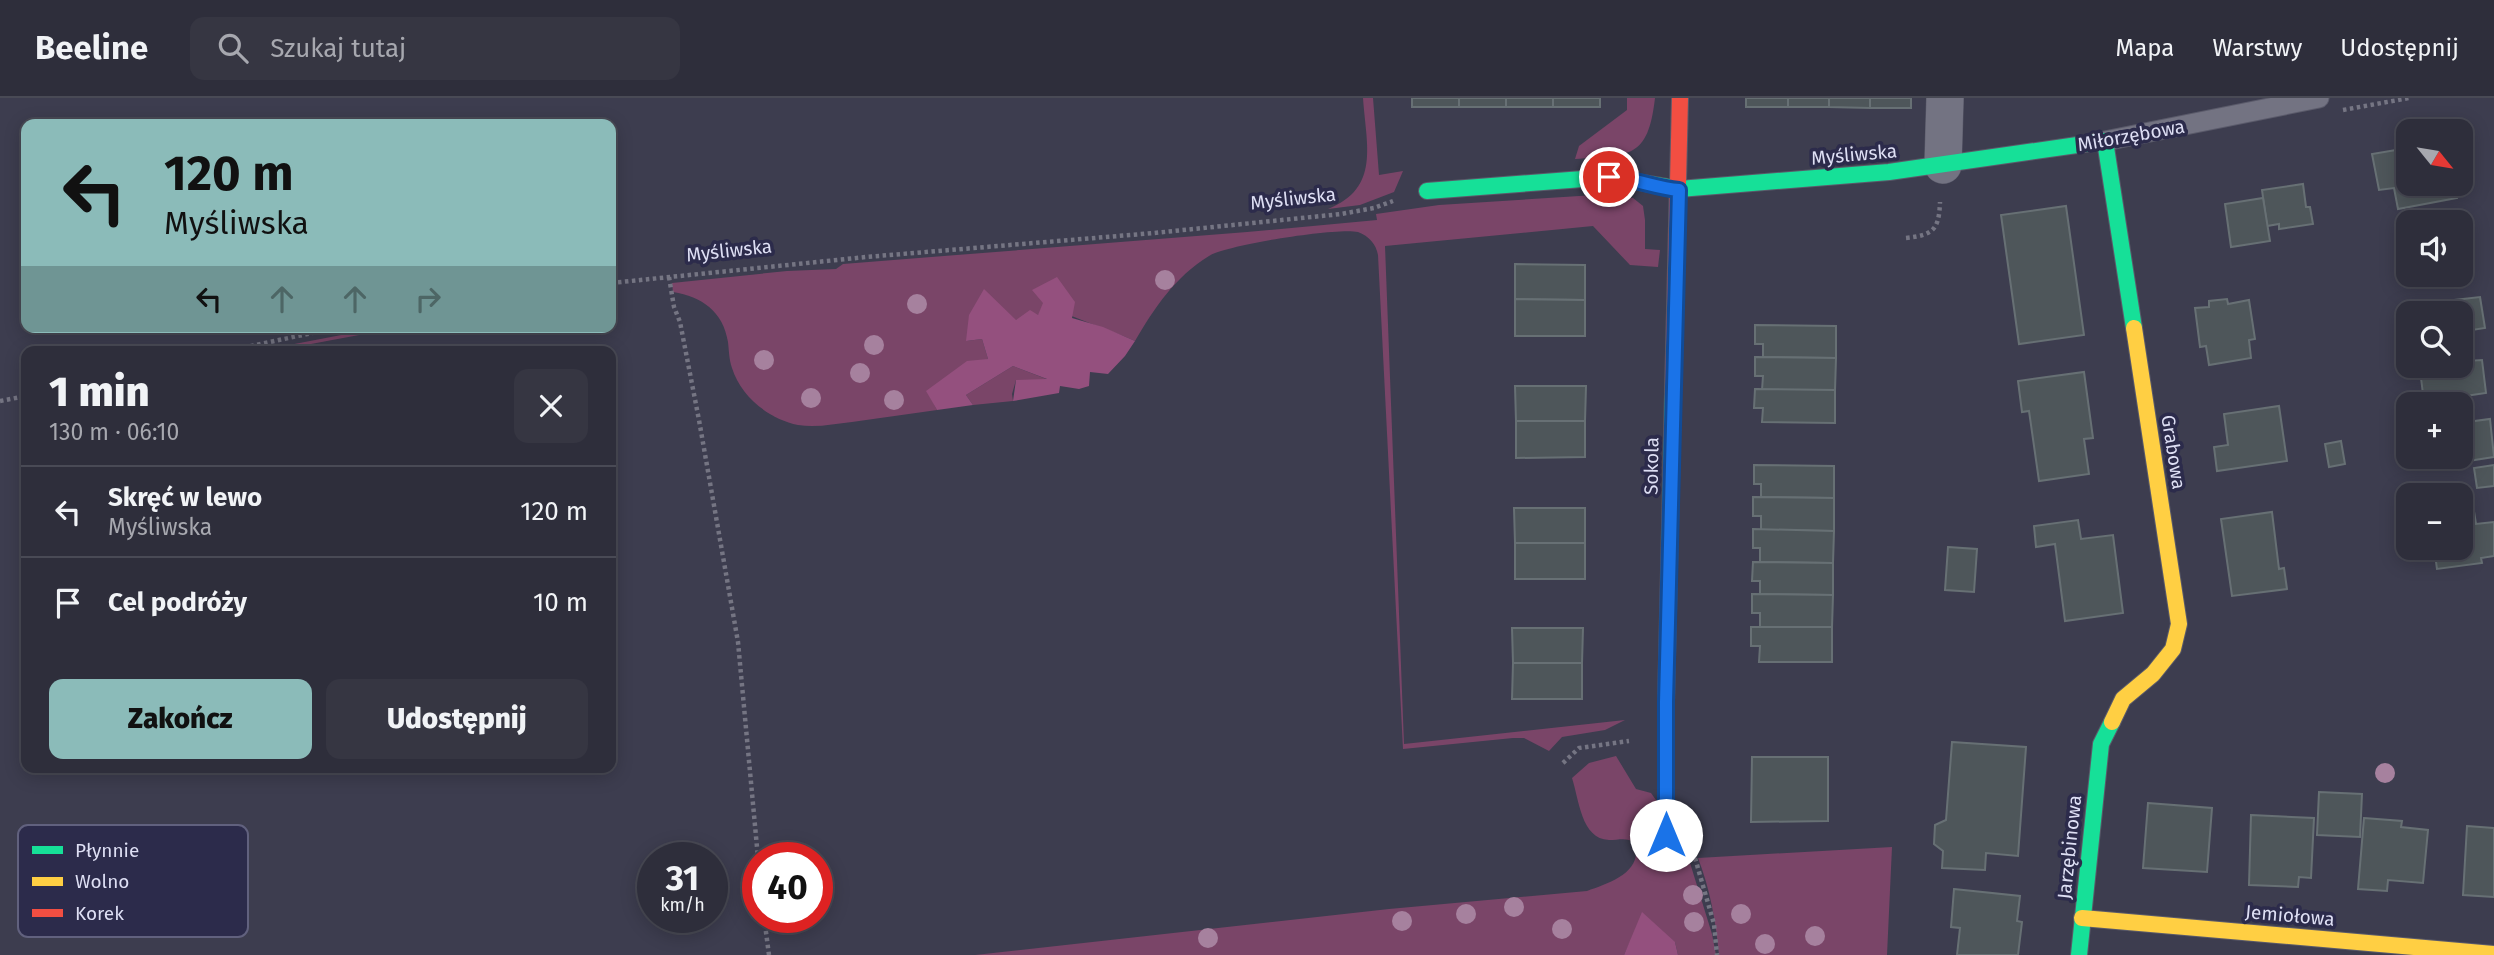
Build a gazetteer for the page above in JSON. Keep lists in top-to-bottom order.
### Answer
{
  "streets": {
    "street": [
      "Miłorzębowa",
      "Myśliwska",
      "Grabowa",
      "Sokola",
      "Jarzębinowa",
      "Jemiołowa"
    ]
  },
  "crossings": [
    ["Miłorzębowa", "Myśliwska"],
    ["Miłorzębowa", "Grabowa"],
    ["Myśliwska", "Sokola"],
    ["Grabowa", "Jarzębinowa"],
    ["Jarzębinowa", "Jemiołowa"]
  ],
  "legend": ["Płynnie", "Wolno", "Korek"],
  "north": "bottom right",
  "page": {
    "header": "Beeline",
    "search": "Szukaj tutaj",
    "nav": ["Mapa", "Warstwy", "Udostępnij"],
    "map_buttons": ["+", "−"],
    "turn": ["120 m", "Myśliwska"],
    "heading": ["1 min", "130 m · 06:10"],
    "list": [
      {
        "name": "Skręć w lewo",
        "note": "Myśliwska",
        "value": "120 m"
      },
      {
        "name": "Cel podróży",
        "value": "10 m"
      }
    ],
    "buttons": ["Zakończ", "Udostępnij"],
    "speed": "31 km/h",
    "limit": "40"
  }
}
